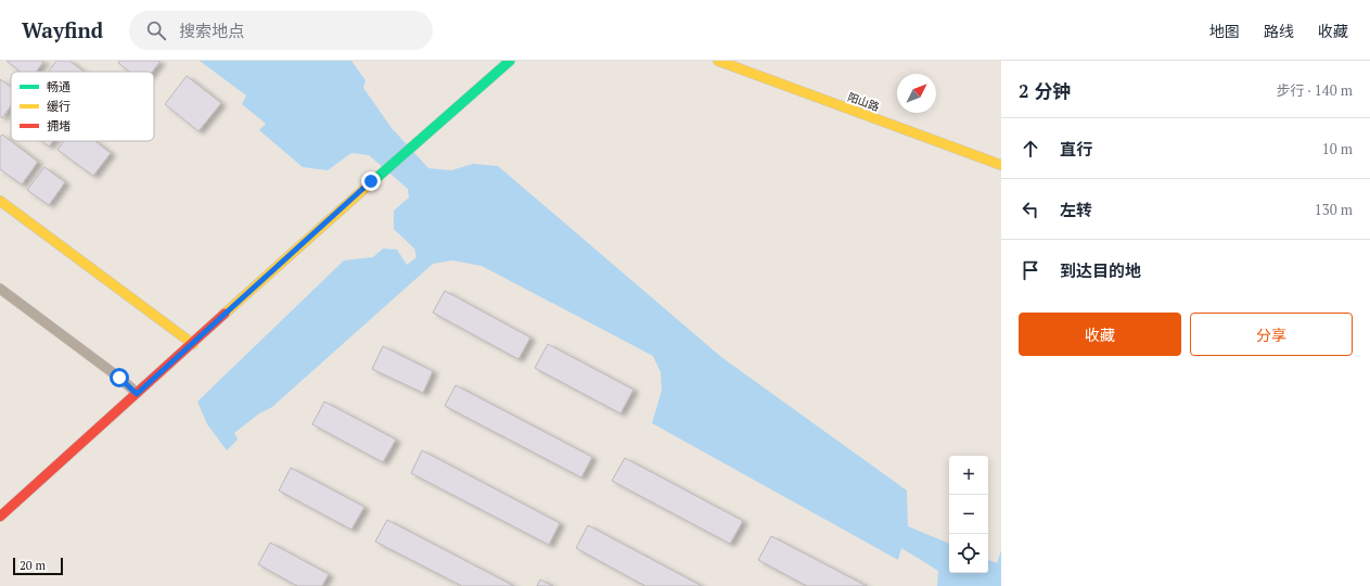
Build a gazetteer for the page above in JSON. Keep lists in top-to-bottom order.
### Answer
{
  "streets": {
    "main road": ["阳山路"]
  },
  "legend": ["畅通", "缓行", "拥堵"],
  "scale_bar": "20 m",
  "north": "top right",
  "page": {
    "header": "Wayfind",
    "search": "搜索地点",
    "nav": ["地图", "路线", "收藏"],
    "heading": ["2 分钟", "步行 · 140 m"],
    "list": [
      ["直行", "10 m"],
      ["左转", "130 m"],
      "到达目的地"
    ],
    "buttons": ["收藏", "分享"],
    "map_buttons": ["+", "−"],
    "scale": "20 m"
  }
}
